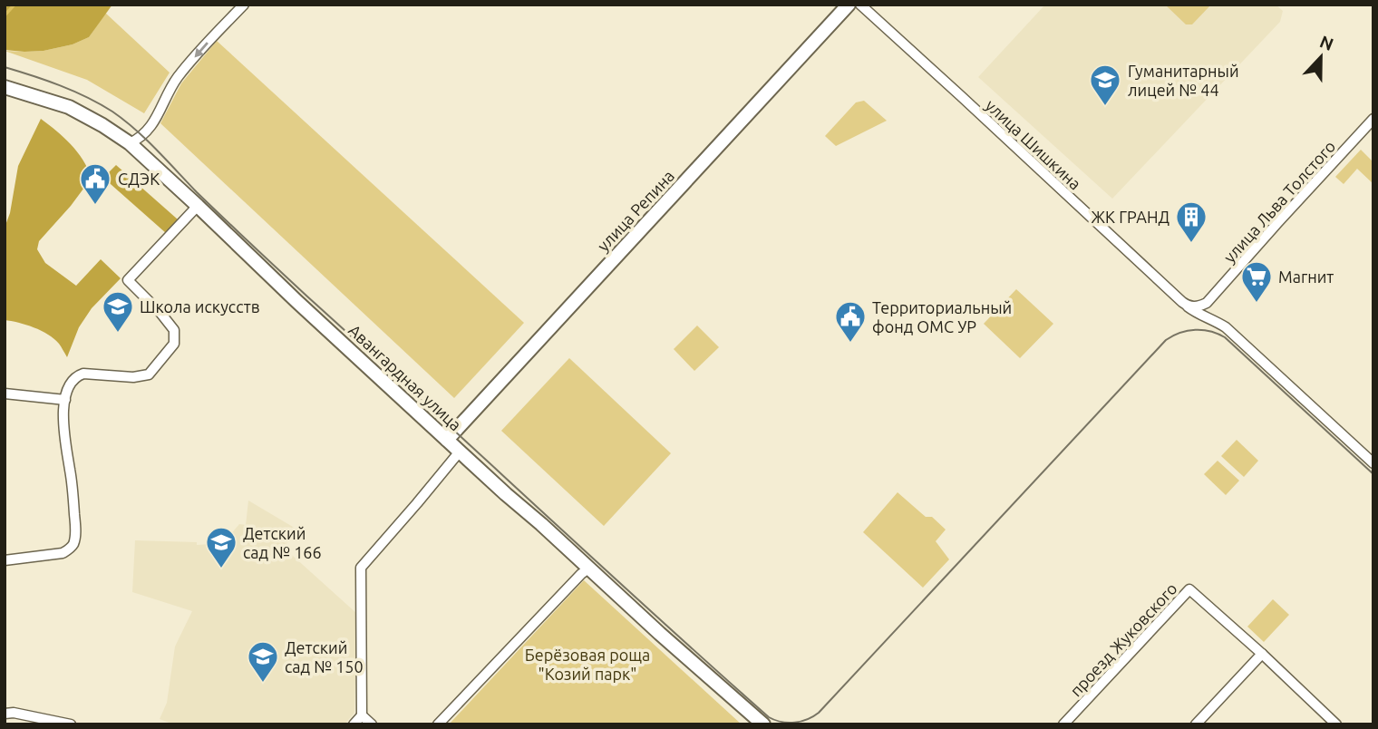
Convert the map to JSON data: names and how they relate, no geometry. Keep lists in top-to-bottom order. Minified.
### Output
{"streets":{"street":["улица Шишкина","улица Льва Толстого","улица Репина","Авангардная улица","проезд Жуковского"]},"crossings":[["улица Шишкина","улица Льва Толстого"],["улица Репина","Авангардная улица"]],"parks":["Берёзовая роща \"Козий парк\""],"places":{"school or university":["Гуманитарный лицей № 44","Школа искусств","Детский сад № 166","Детский сад № 150"],"public building":["СДЭК","Территориальный фонд ОМС УР"],"building":["ЖК ГРАНД"],"supermarket":["Магнит"]},"north":"top"}
